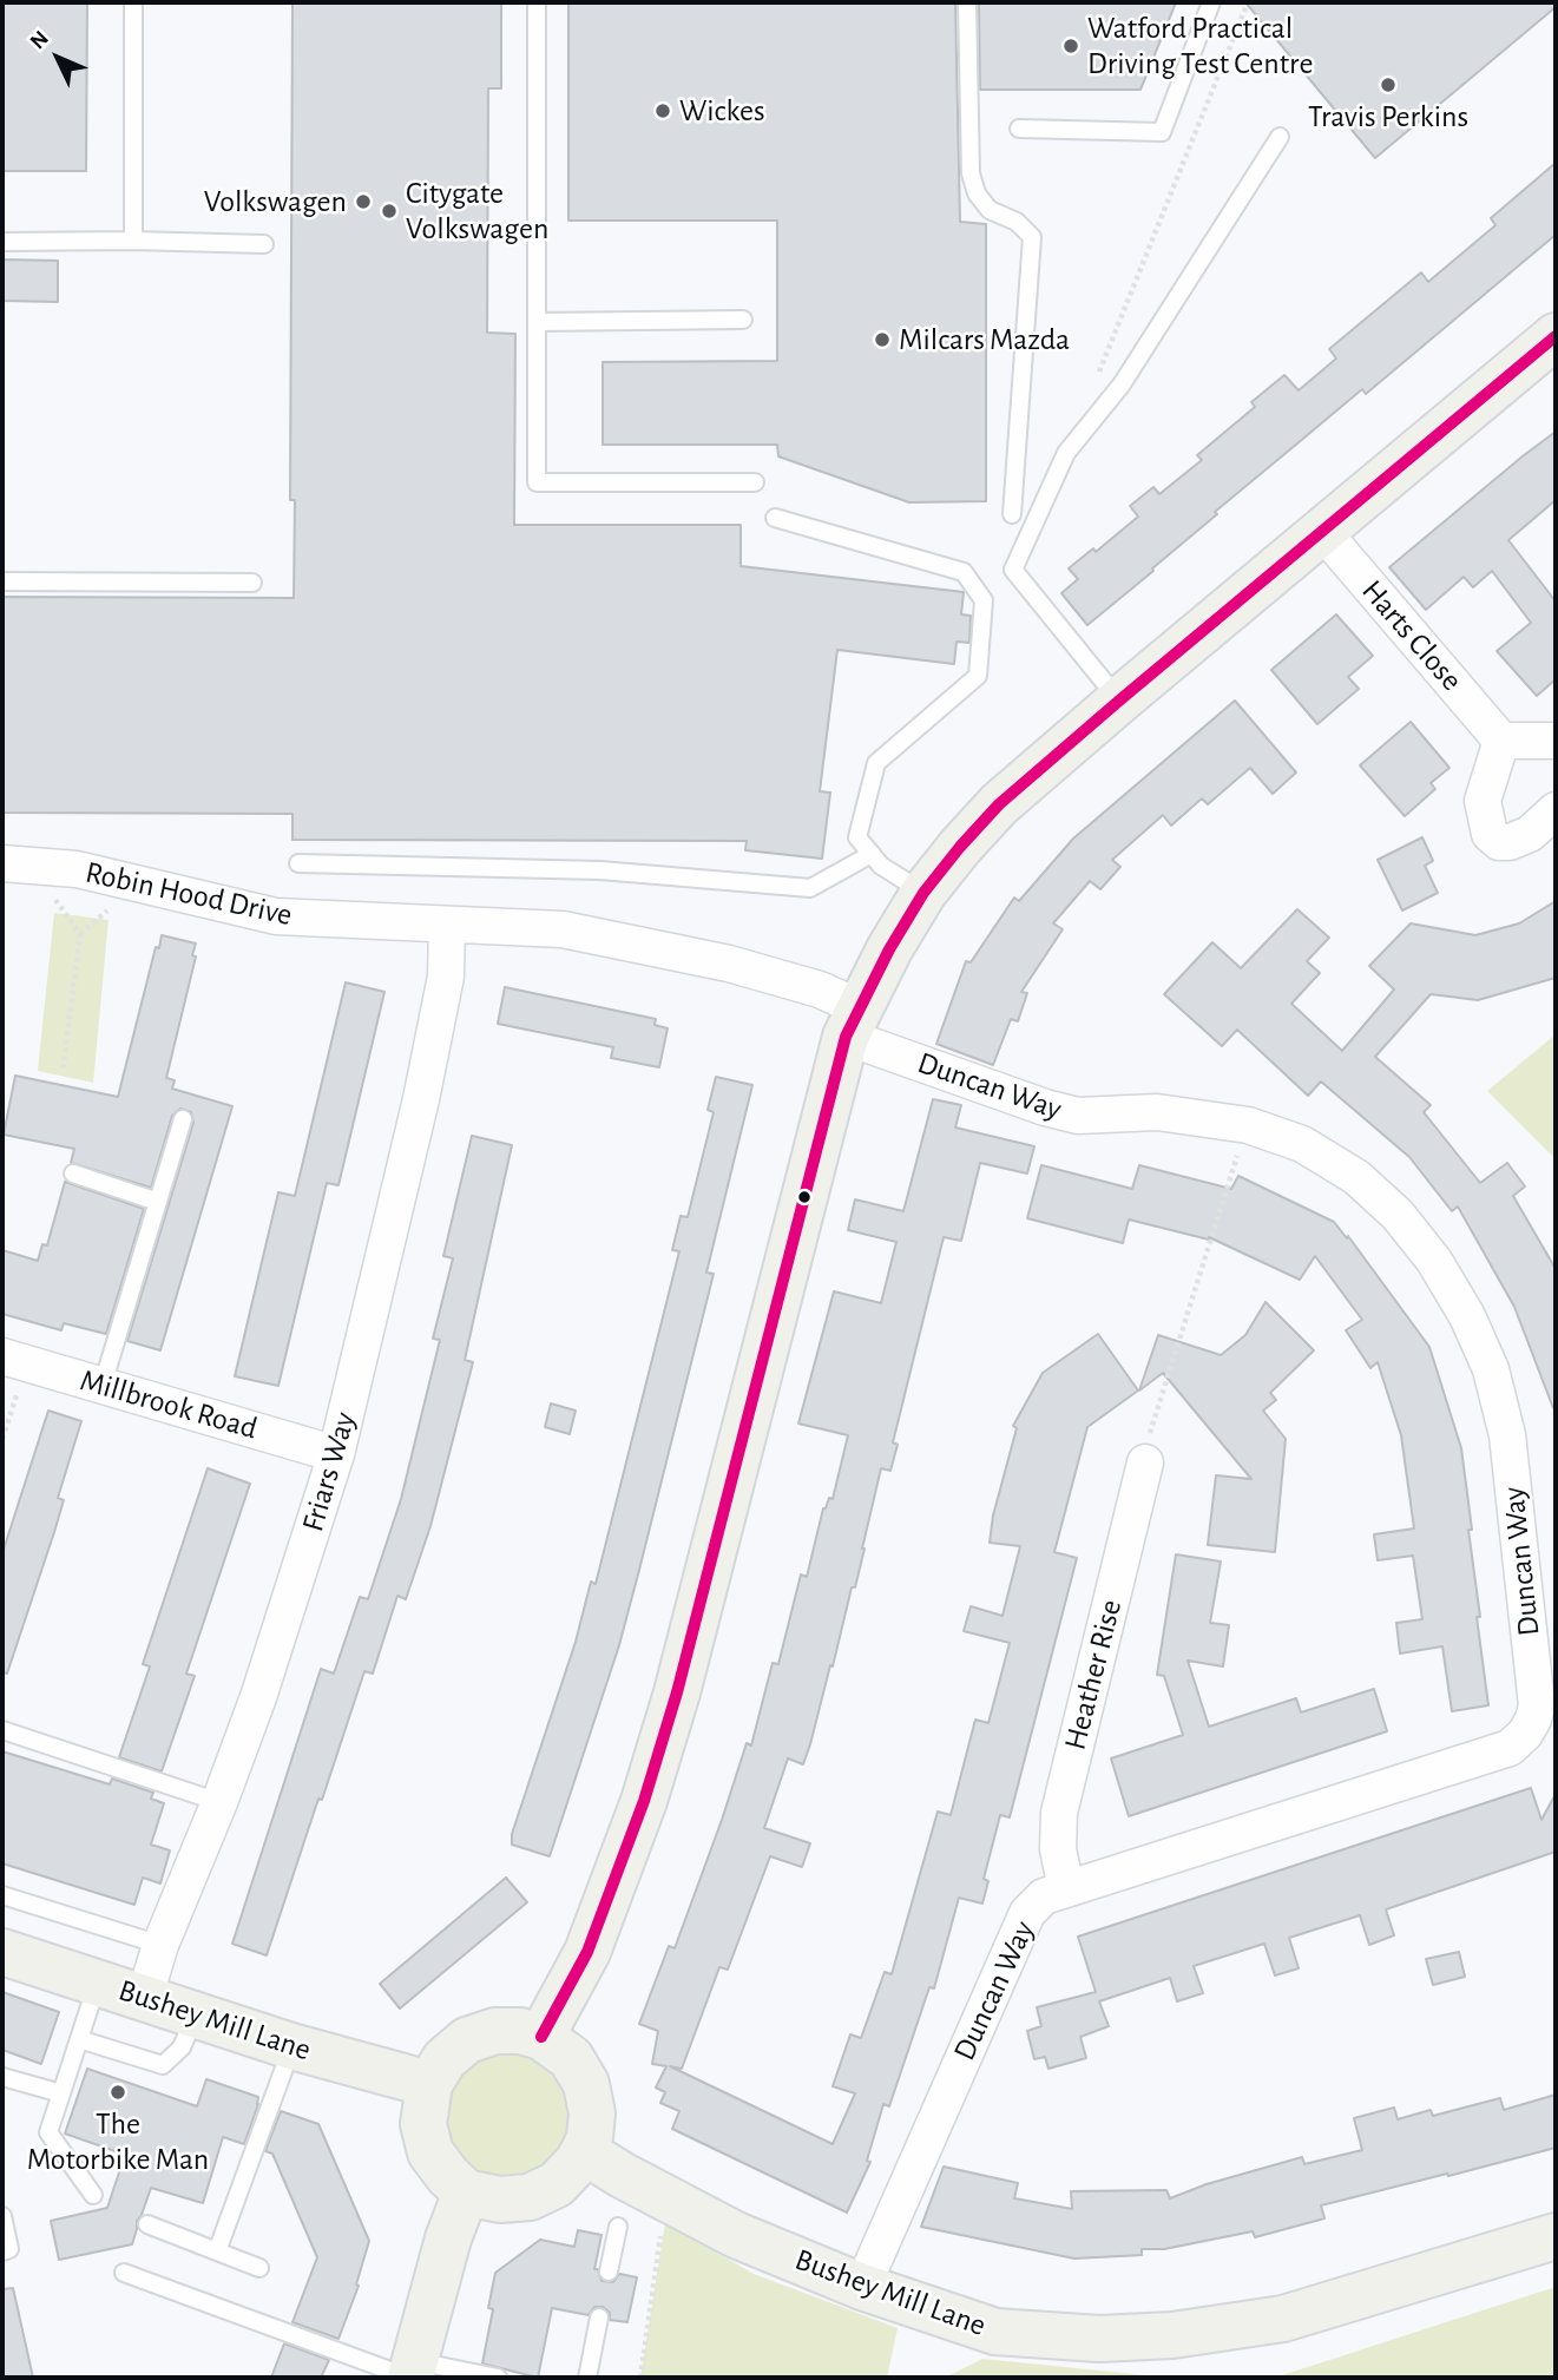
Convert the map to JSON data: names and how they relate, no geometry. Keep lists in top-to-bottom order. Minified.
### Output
{"streets":{"street":["Harts Close","Robin Hood Drive","Duncan Way","Millbrook Road","Friars Way","Heather Rise","Bushey Mill Lane"]},"crossings":[["Robin Hood Drive","Duncan Way"],["Robin Hood Drive","Friars Way"],["Duncan Way","Heather Rise"],["Duncan Way","Bushey Mill Lane"],["Millbrook Road","Friars Way"],["Friars Way","Bushey Mill Lane"]],"places":["Watford Practical Driving Test Centre","Travis Perkins","Wickes","Volkswagen","Citygate Volkswagen","Milcars Mazda","The Motorbike Man"],"north":"top left"}
